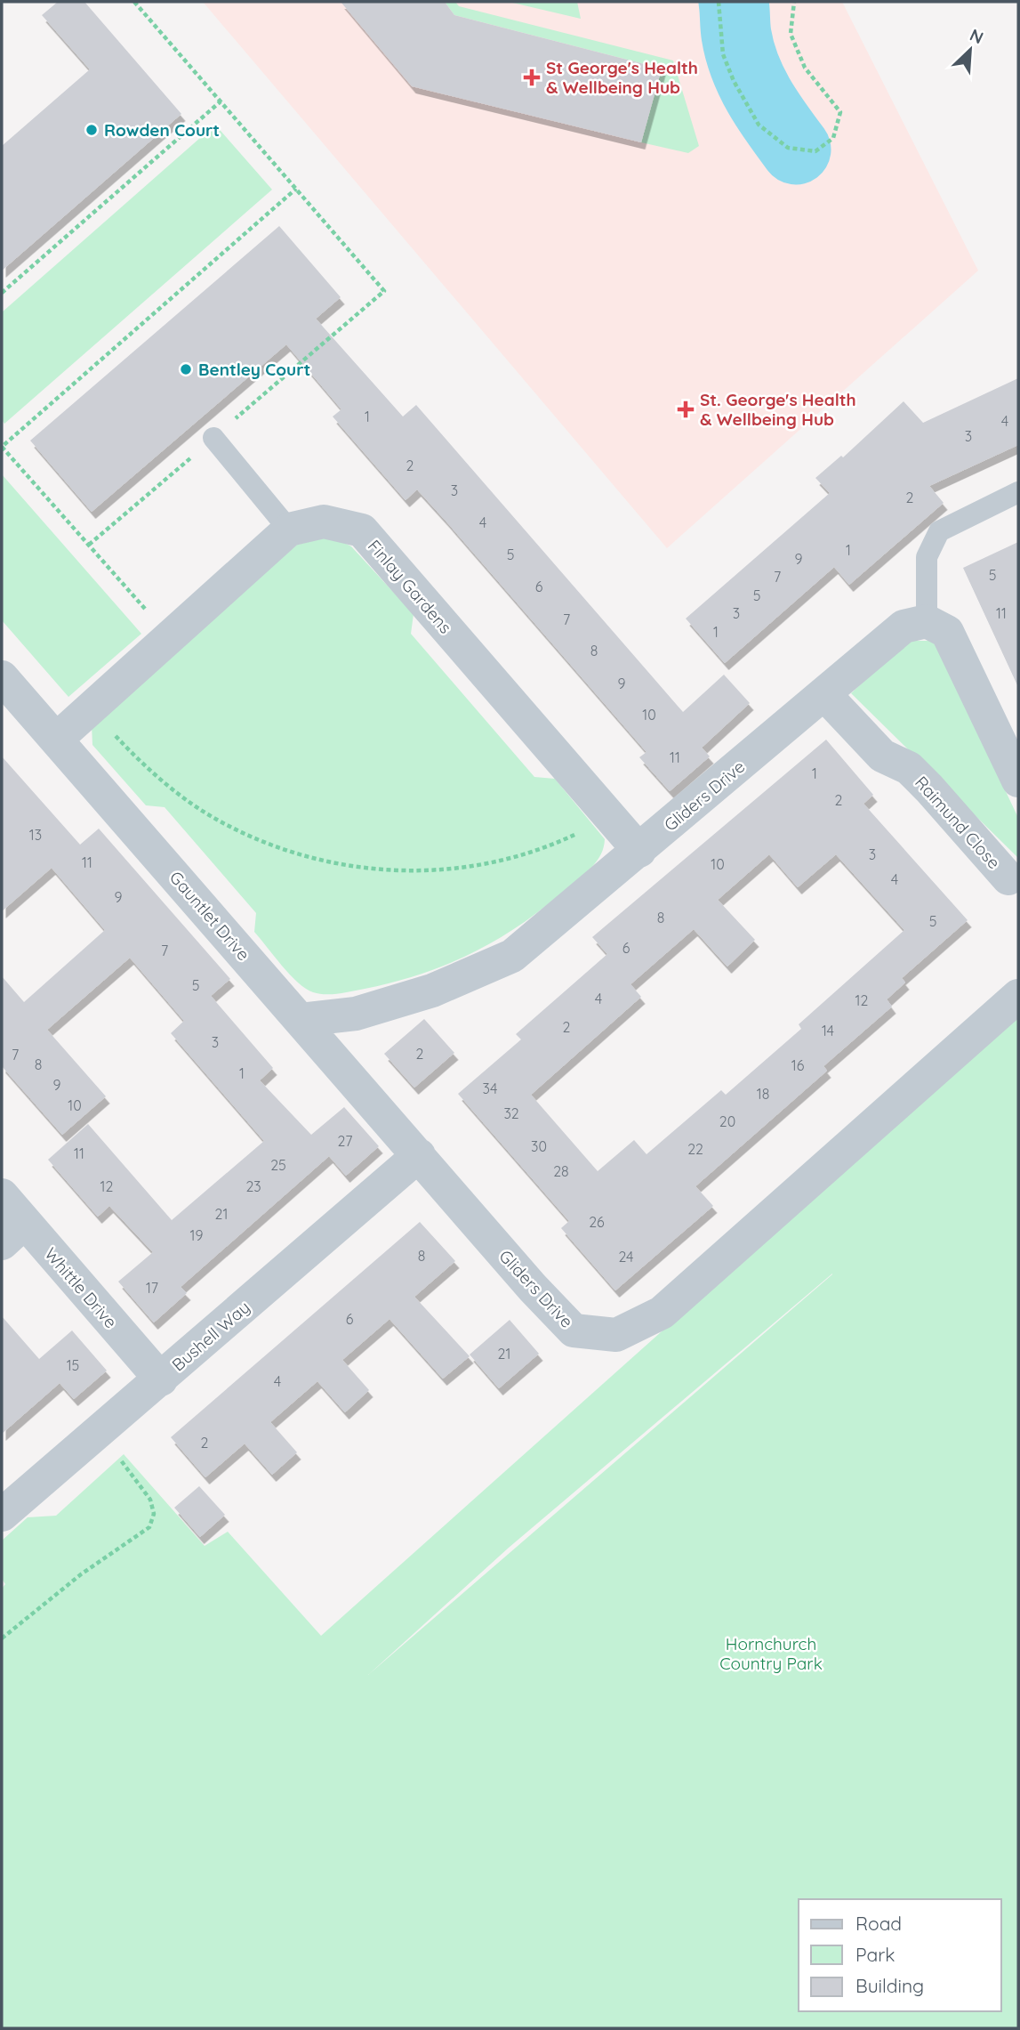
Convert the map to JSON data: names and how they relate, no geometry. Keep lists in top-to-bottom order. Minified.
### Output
{"streets":{"street":["Finlay Gardens","Gliders Drive","Raimund Close","Gauntlet Drive","Whittle Drive","Bushell Way"]},"crossings":[["Finlay Gardens","Gliders Drive"],["Finlay Gardens","Gauntlet Drive"],["Gliders Drive","Raimund Close"],["Gliders Drive","Gauntlet Drive"],["Gliders Drive","Bushell Way"],["Gauntlet Drive","Bushell Way"],["Whittle Drive","Bushell Way"]],"parks":["Hornchurch Country Park"],"places":{"health":["St George's Health & Wellbeing Hub","St. George's Health & Wellbeing Hub"],"other":["Rowden Court","Bentley Court"]},"house_numbers":["1","4","3","2","3","2","4","1","5","9","5","7","6","5","3","11","7","1","8","9","10","11","1","2","13","3","11","10","4","9","8","5","6","7","5","4","12","2","14","3","2","7","8","16","1","9","34","18","10","32","20","27","30","22","11","25","28","12","23","21","26","19","8","24","17","6","21","15","4","2"],"legend":["Road","Park","Building"],"north":"top right"}
